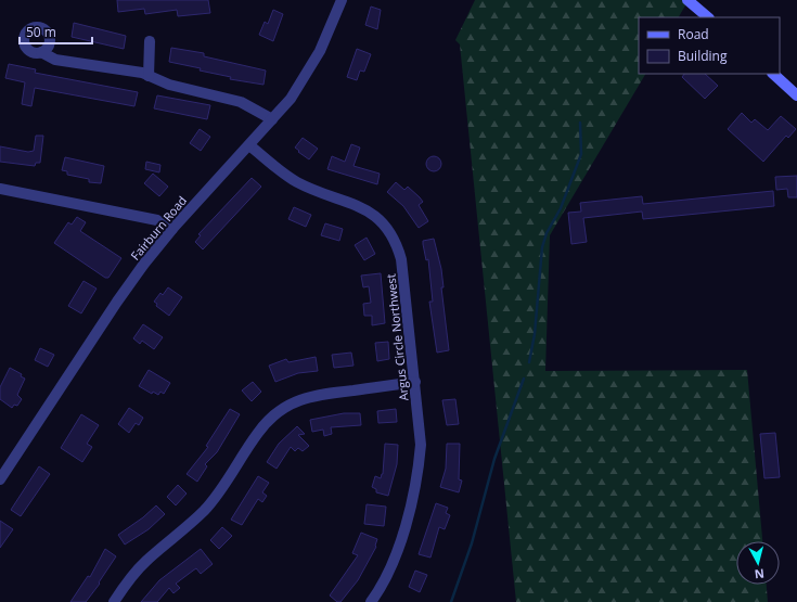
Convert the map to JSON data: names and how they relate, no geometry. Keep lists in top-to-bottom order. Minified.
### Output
{"streets":{"street":["Fairburn Road","Argus Circle Northwest"]},"crossings":[["Fairburn Road","Argus Circle Northwest"]],"legend":["Road","Building"],"scale_bar":"50 m","north":"bottom"}
